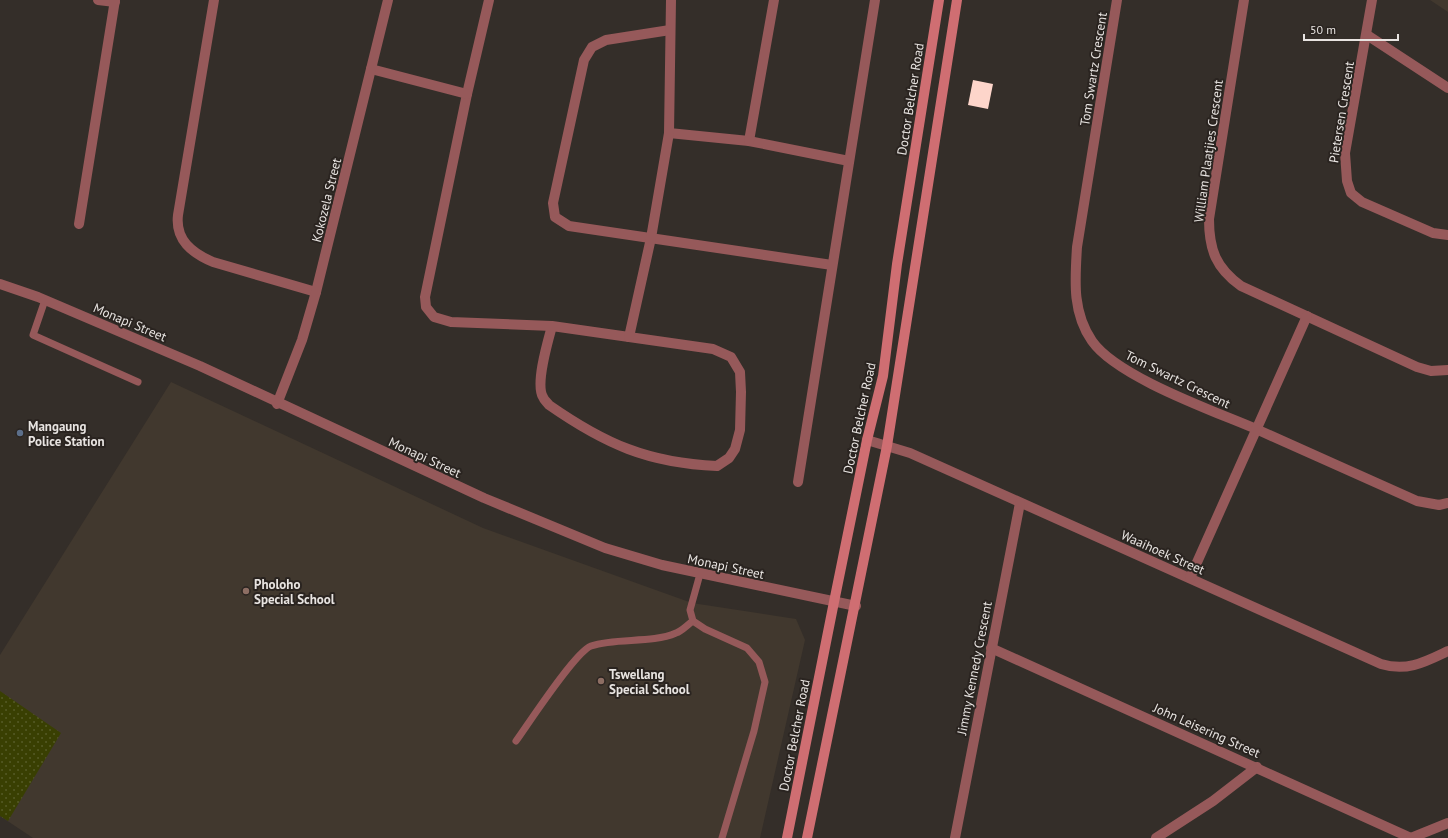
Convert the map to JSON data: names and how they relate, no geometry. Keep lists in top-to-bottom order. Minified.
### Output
{"streets":{"main road":["Doctor Belcher Road"],"street":["Tom Swartz Crescent","Pietersen Crescent","William Plaatjies Crescent","Kokozela Street","Monapi Street","Waaihoek Street","Jimmy Kennedy Crescent","John Leisering Street"]},"crossings":[["Doctor Belcher Road","Monapi Street"],["Doctor Belcher Road","Waaihoek Street"],["Kokozela Street","Monapi Street"],["Waaihoek Street","Jimmy Kennedy Crescent"],["Jimmy Kennedy Crescent","John Leisering Street"]],"places":["Mangaung Police Station","Pholoho Special School","Tswellang Special School"],"scale_bar":"50 m"}
